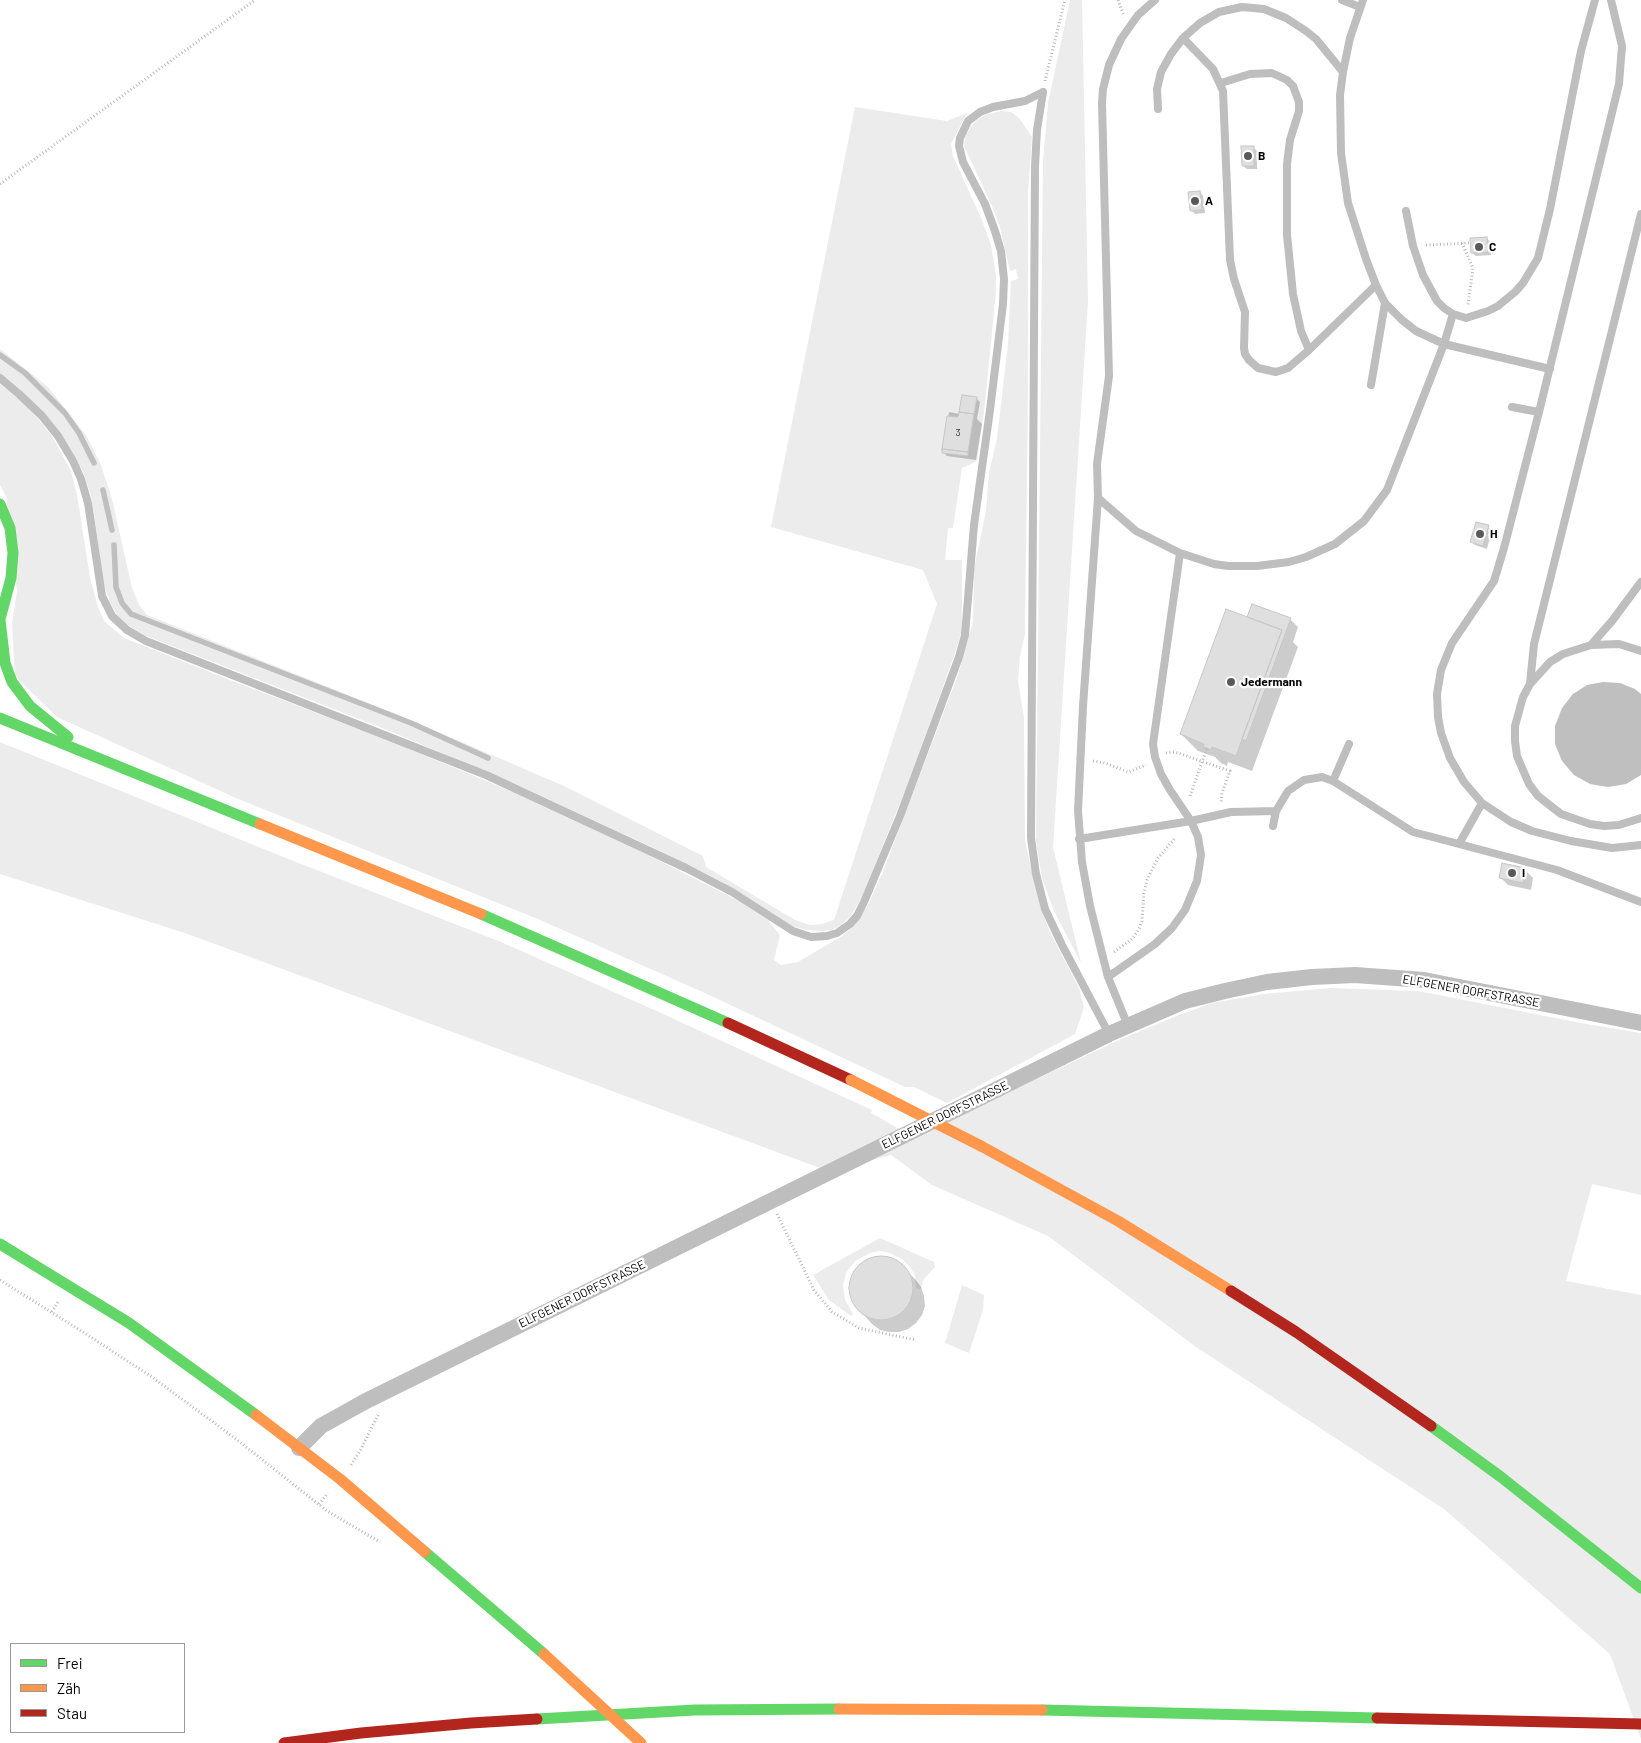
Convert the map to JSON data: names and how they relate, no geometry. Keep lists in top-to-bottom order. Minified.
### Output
{"streets":{"street":["ELFGENER DORFSTRASSE"]},"places":["B","A","C","H","Jedermann","I"],"house_numbers":["3"],"legend":["Frei","Zäh","Stau"]}
